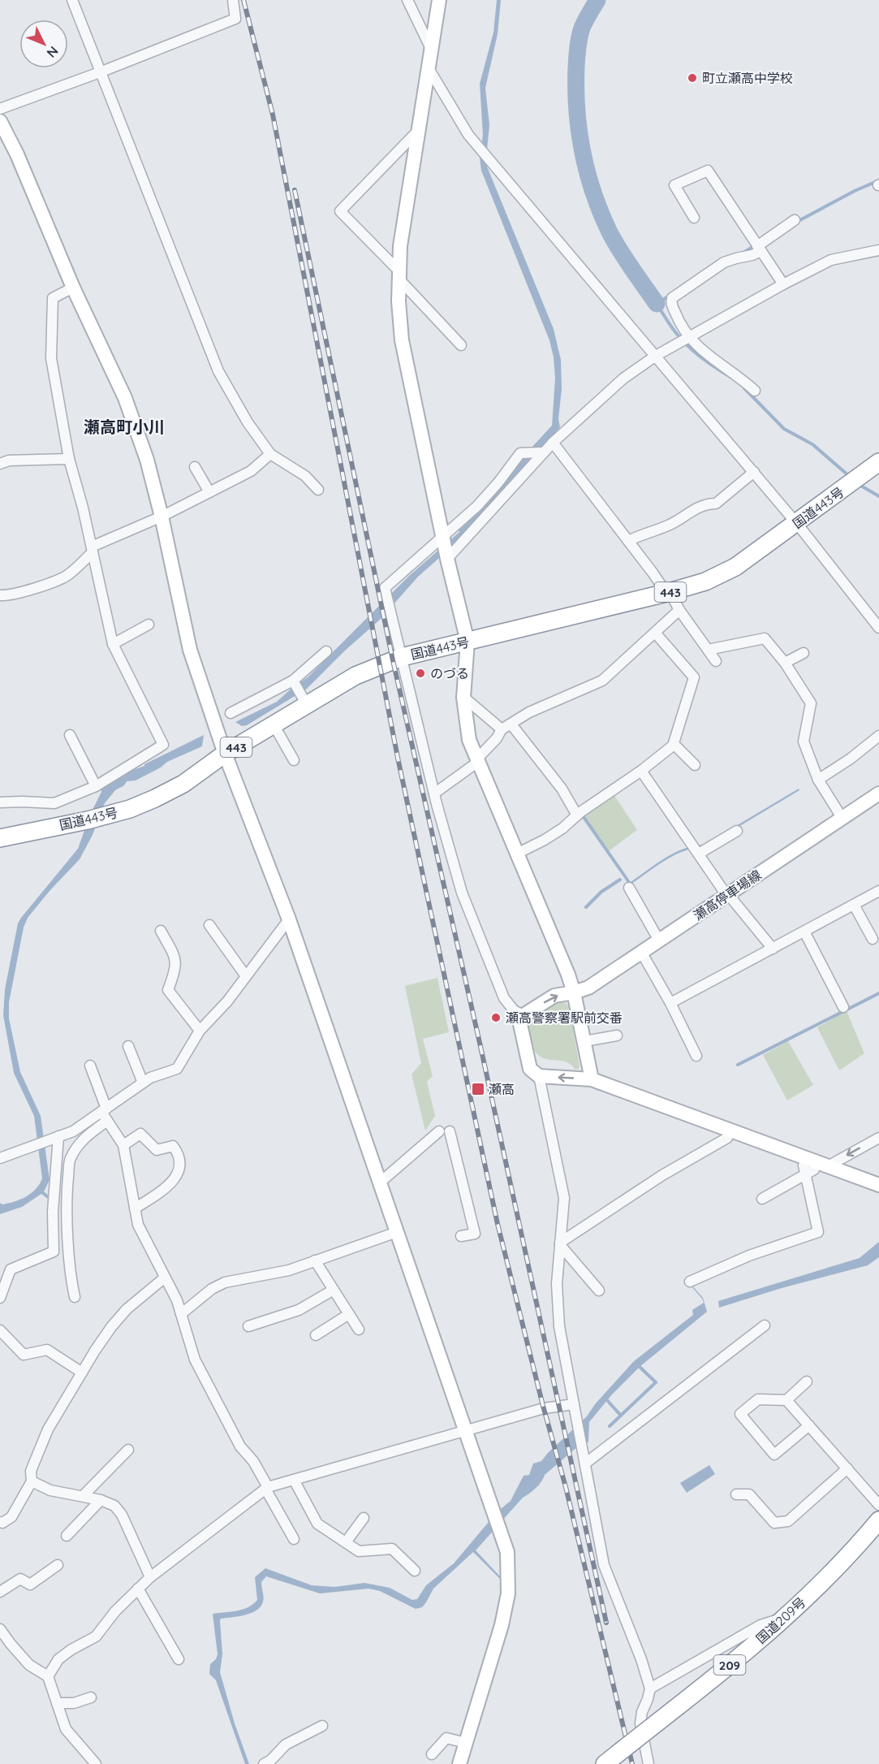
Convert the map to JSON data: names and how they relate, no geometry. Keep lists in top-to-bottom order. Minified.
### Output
{"streets":{"highway":["国道443号","443","国道209号","209"],"street":["瀬高停車場線"]},"districts":["瀬高町小川"],"places":{"other":["町立瀬高中学校","のづる","瀬高警察署駅前交番"],"transit":["瀬高"]},"north":"bottom right"}
